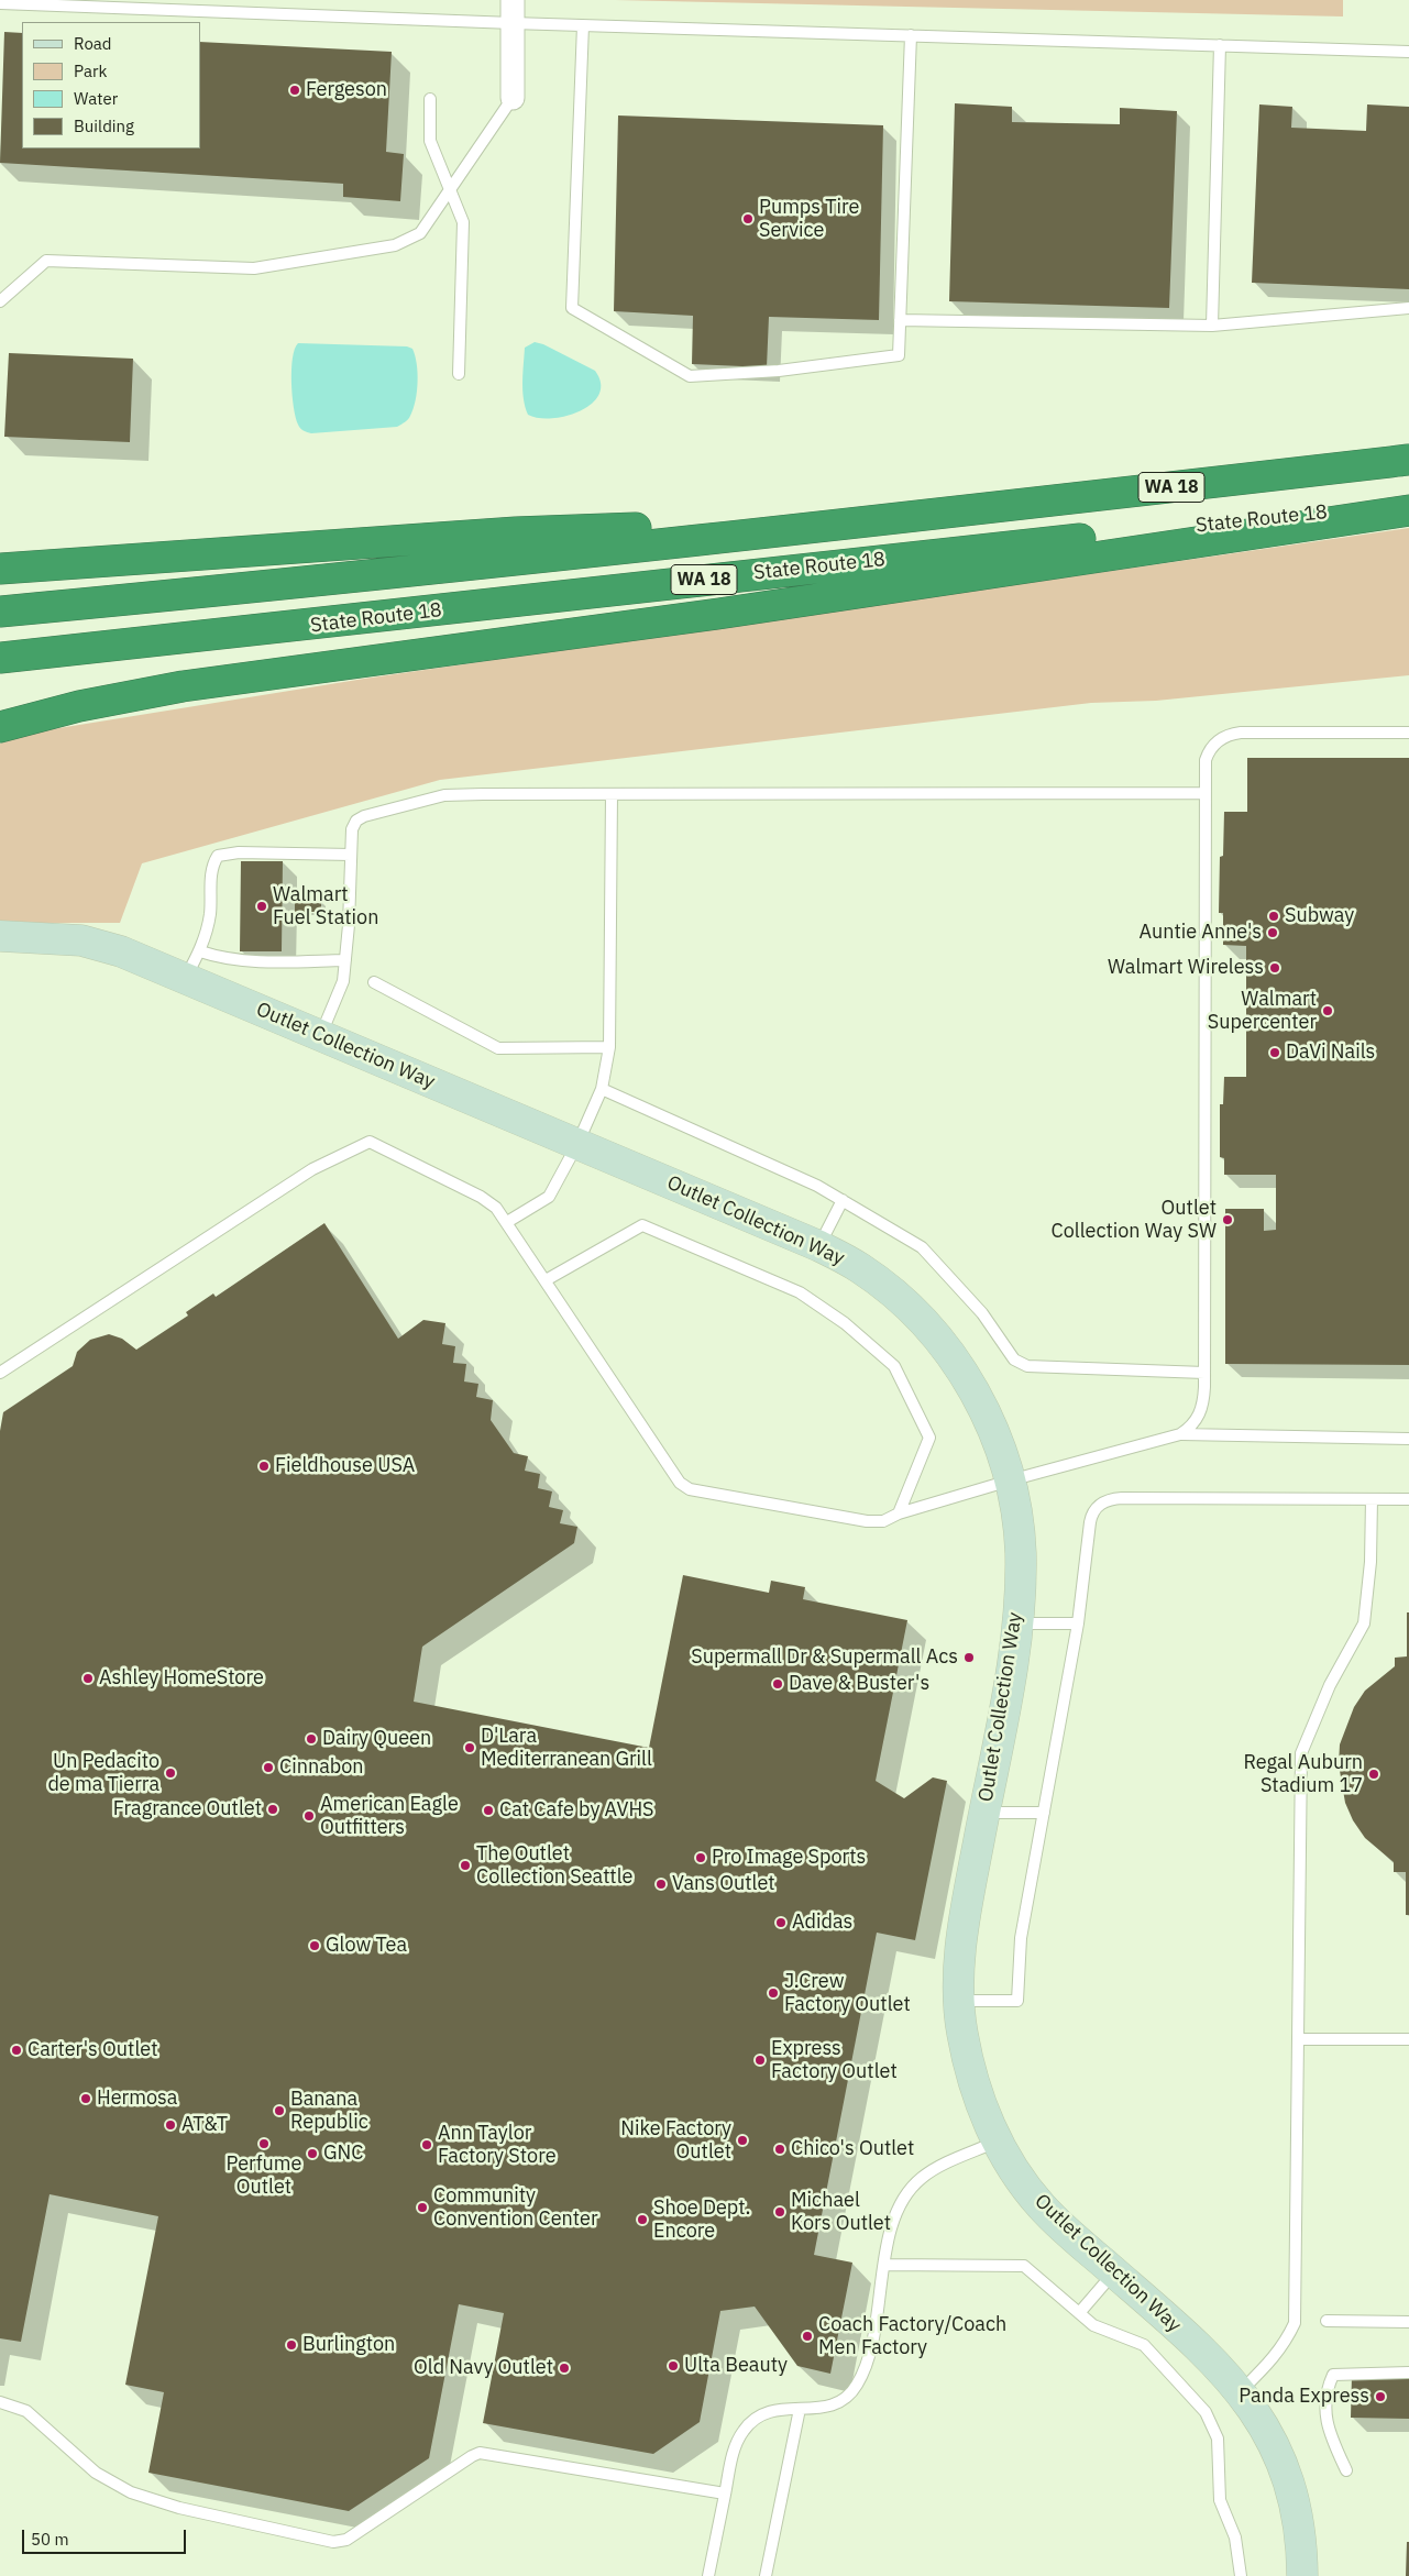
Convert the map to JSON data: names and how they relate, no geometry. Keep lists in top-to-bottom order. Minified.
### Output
{"streets":{"highway":["WA 18","State Route 18"],"street":["Outlet Collection Way"]},"places":["Fergeson","Pumps Tire Service","Walmart Fuel Station","Subway","Auntie Anne's","Walmart Wireless","Walmart Supercenter","DaVi Nails","Outlet Collection Way SW","Fieldhouse USA","Supermall Dr & Supermall Acs","Ashley HomeStore","Dave & Buster's","Dairy Queen","D'Lara Mediterranean Grill","Cinnabon","Un Pedacito de ma Tierra","Regal Auburn Stadium 17","Fragrance Outlet","Cat Cafe by AVHS","American Eagle Outfitters","Pro Image Sports","The Outlet Collection Seattle","Vans Outlet","Adidas","Glow Tea","J.Crew Factory Outlet","Carter's Outlet","Express Factory Outlet","Hermosa","Banana Republic","AT&T","Nike Factory Outlet","Perfume Outlet","Ann Taylor Factory Store","Chico's Outlet","GNC","Community Convention Center","Michael Kors Outlet","Shoe Dept. Encore","Coach Factory/Coach Men Factory","Burlington","Ulta Beauty","Old Navy Outlet","Panda Express"],"legend":["Road","Park","Water","Building"],"scale_bar":"50 m"}
